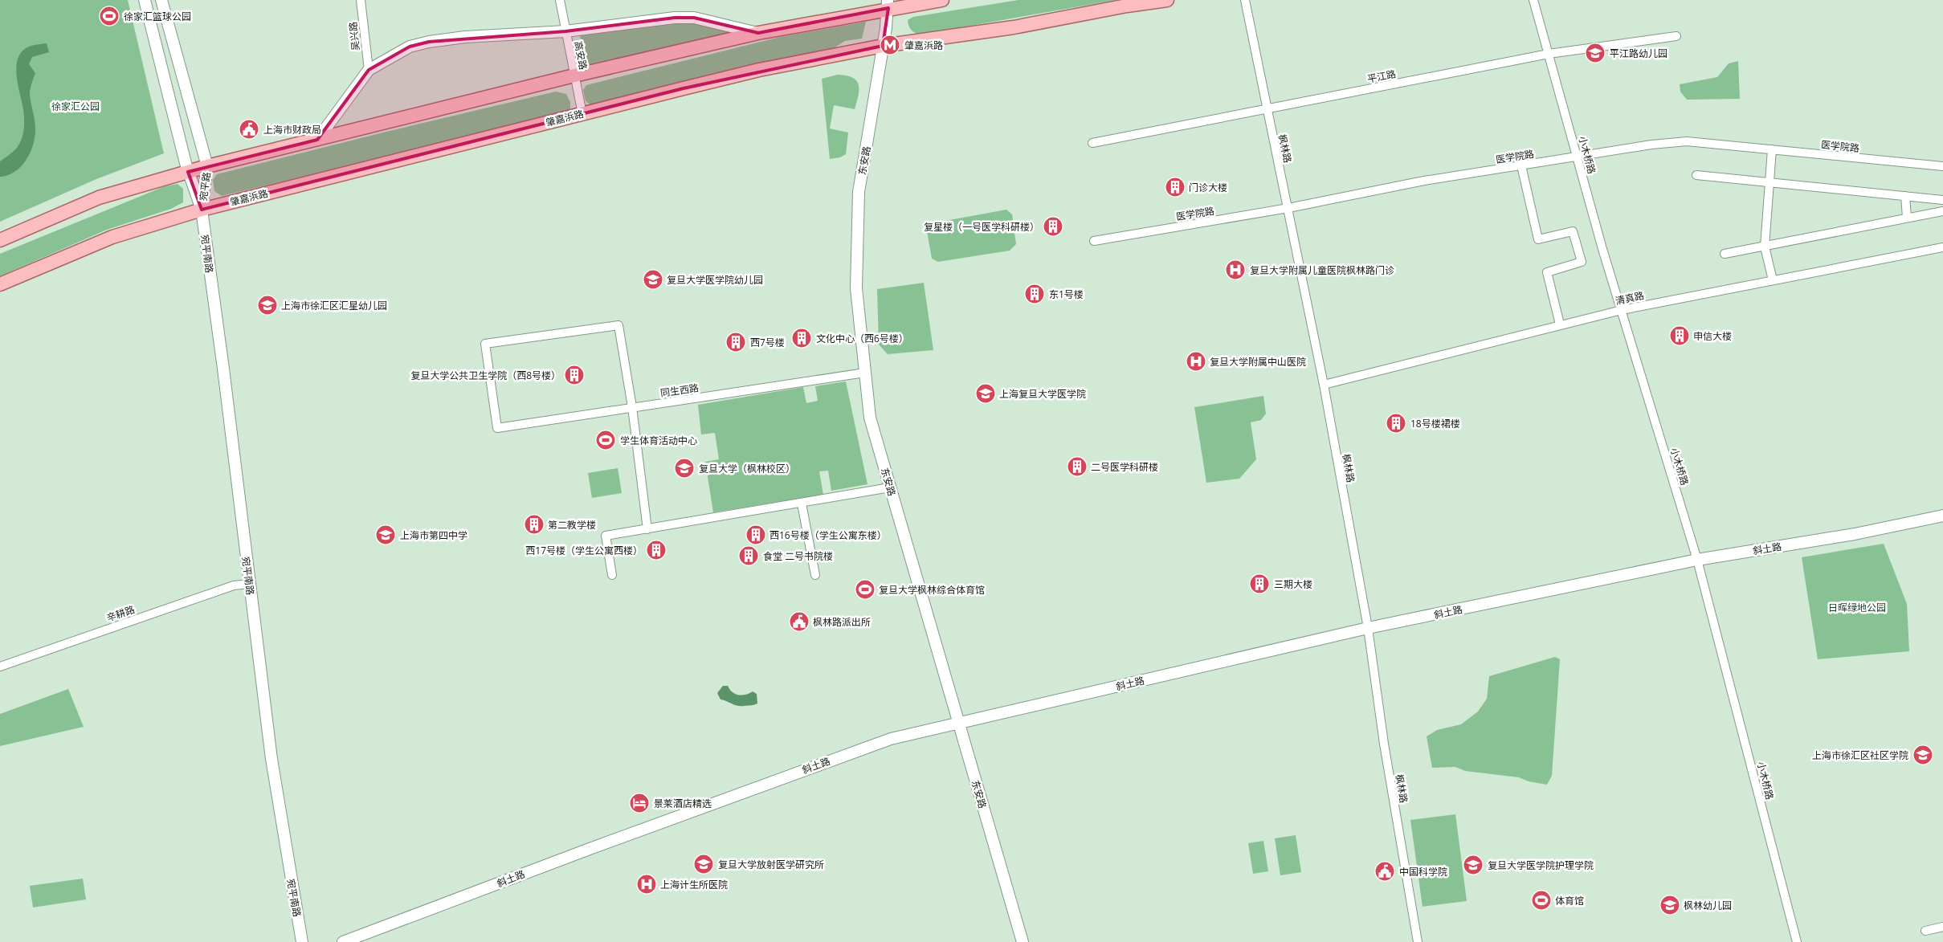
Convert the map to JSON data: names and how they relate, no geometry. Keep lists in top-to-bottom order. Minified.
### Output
{"streets":{"main road":["肇嘉浜路","东安路","宛平路","宛平南路","斜土路"],"street":["吴兴路","高安路","平江路","医学院路","枫林路","小木桥路","清真路","同生西路","辛耕路"]},"crossings":[["高安路","肇嘉浜路"],["平江路","枫林路"],["平江路","小木桥路"],["肇嘉浜路","东安路"],["肇嘉浜路","宛平路"],["肇嘉浜路","宛平南路"],["医学院路","枫林路"],["医学院路","小木桥路"],["枫林路","清真路"],["枫林路","斜土路"],["小木桥路","清真路"],["小木桥路","斜土路"],["东安路","同生西路"],["东安路","斜土路"],["宛平路","宛平南路"],["宛平南路","辛耕路"]],"parks":["徐家汇公园","日晖绿地公园"],"places":{"sports":["徐家汇篮球公园","学生体育活动中心","复旦大学枫林综合体育馆","体育馆"],"metro station":["肇嘉浜路"],"school or university":["平江路幼儿园","复旦大学医学院幼儿园","上海市徐汇区汇星幼儿园","上海复旦大学医学院","复旦大学（枫林校区）","上海市第四中学","上海市徐汇区社区学院","复旦大学放射医学研究所","复旦大学医学院护理学院","枫林幼儿园"],"public building":["上海市财政局","枫林路派出所","中国科学院"],"building":["门诊大楼","复星楼（一号医学科研楼）","东1号楼","申信大楼","文化中心（西6号楼）","西7号楼","复旦大学公共卫生学院（西8号楼）","18号楼裙楼","二号医学科研楼","第二教学楼","西16号楼（学生公寓东楼）","西17号楼（学生公寓西楼）","食堂 二号书院楼","三期大楼"],"hospital":["复旦大学附属儿童医院枫林路门诊","复旦大学附属中山医院","上海计生所医院"],"hotel":["景莱酒店精选"]}}
